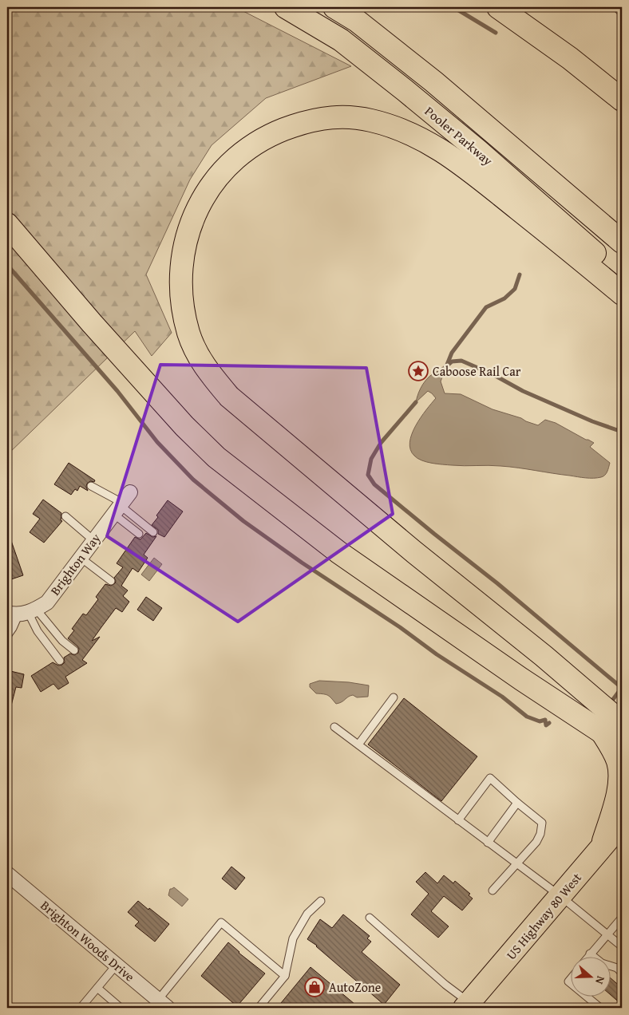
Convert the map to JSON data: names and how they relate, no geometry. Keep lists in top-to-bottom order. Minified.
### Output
{"streets":{"main road":["Pooler Parkway","US Highway 80 West"],"street":["Brighton Way","Brighton Woods Drive"]},"places":{"place":["Caboose Rail Car"],"shop":["AutoZone"]},"north":"right"}
